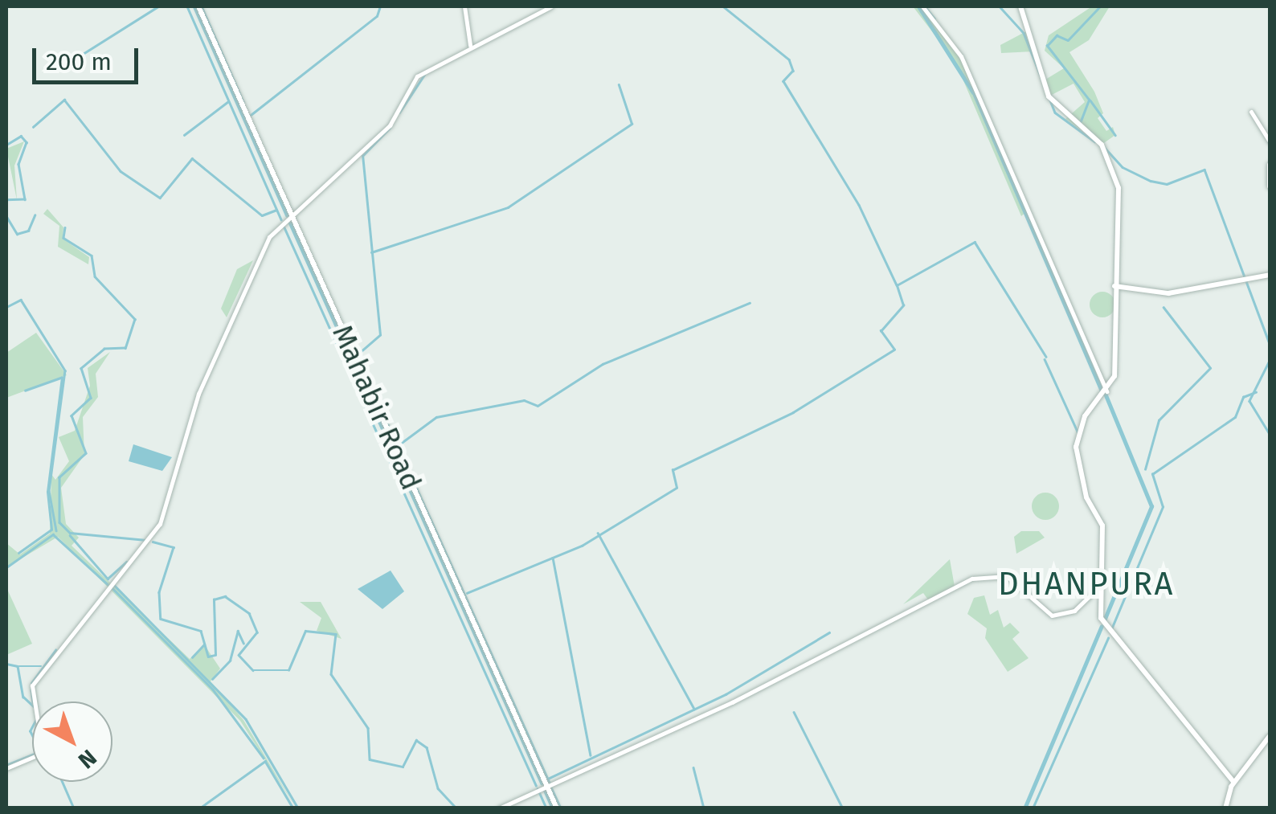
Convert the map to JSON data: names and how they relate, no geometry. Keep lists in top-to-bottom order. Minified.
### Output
{"streets":{"street":["Mahabir Road"]},"districts":["DHANPURA"],"scale_bar":"200 m","north":"bottom right"}
